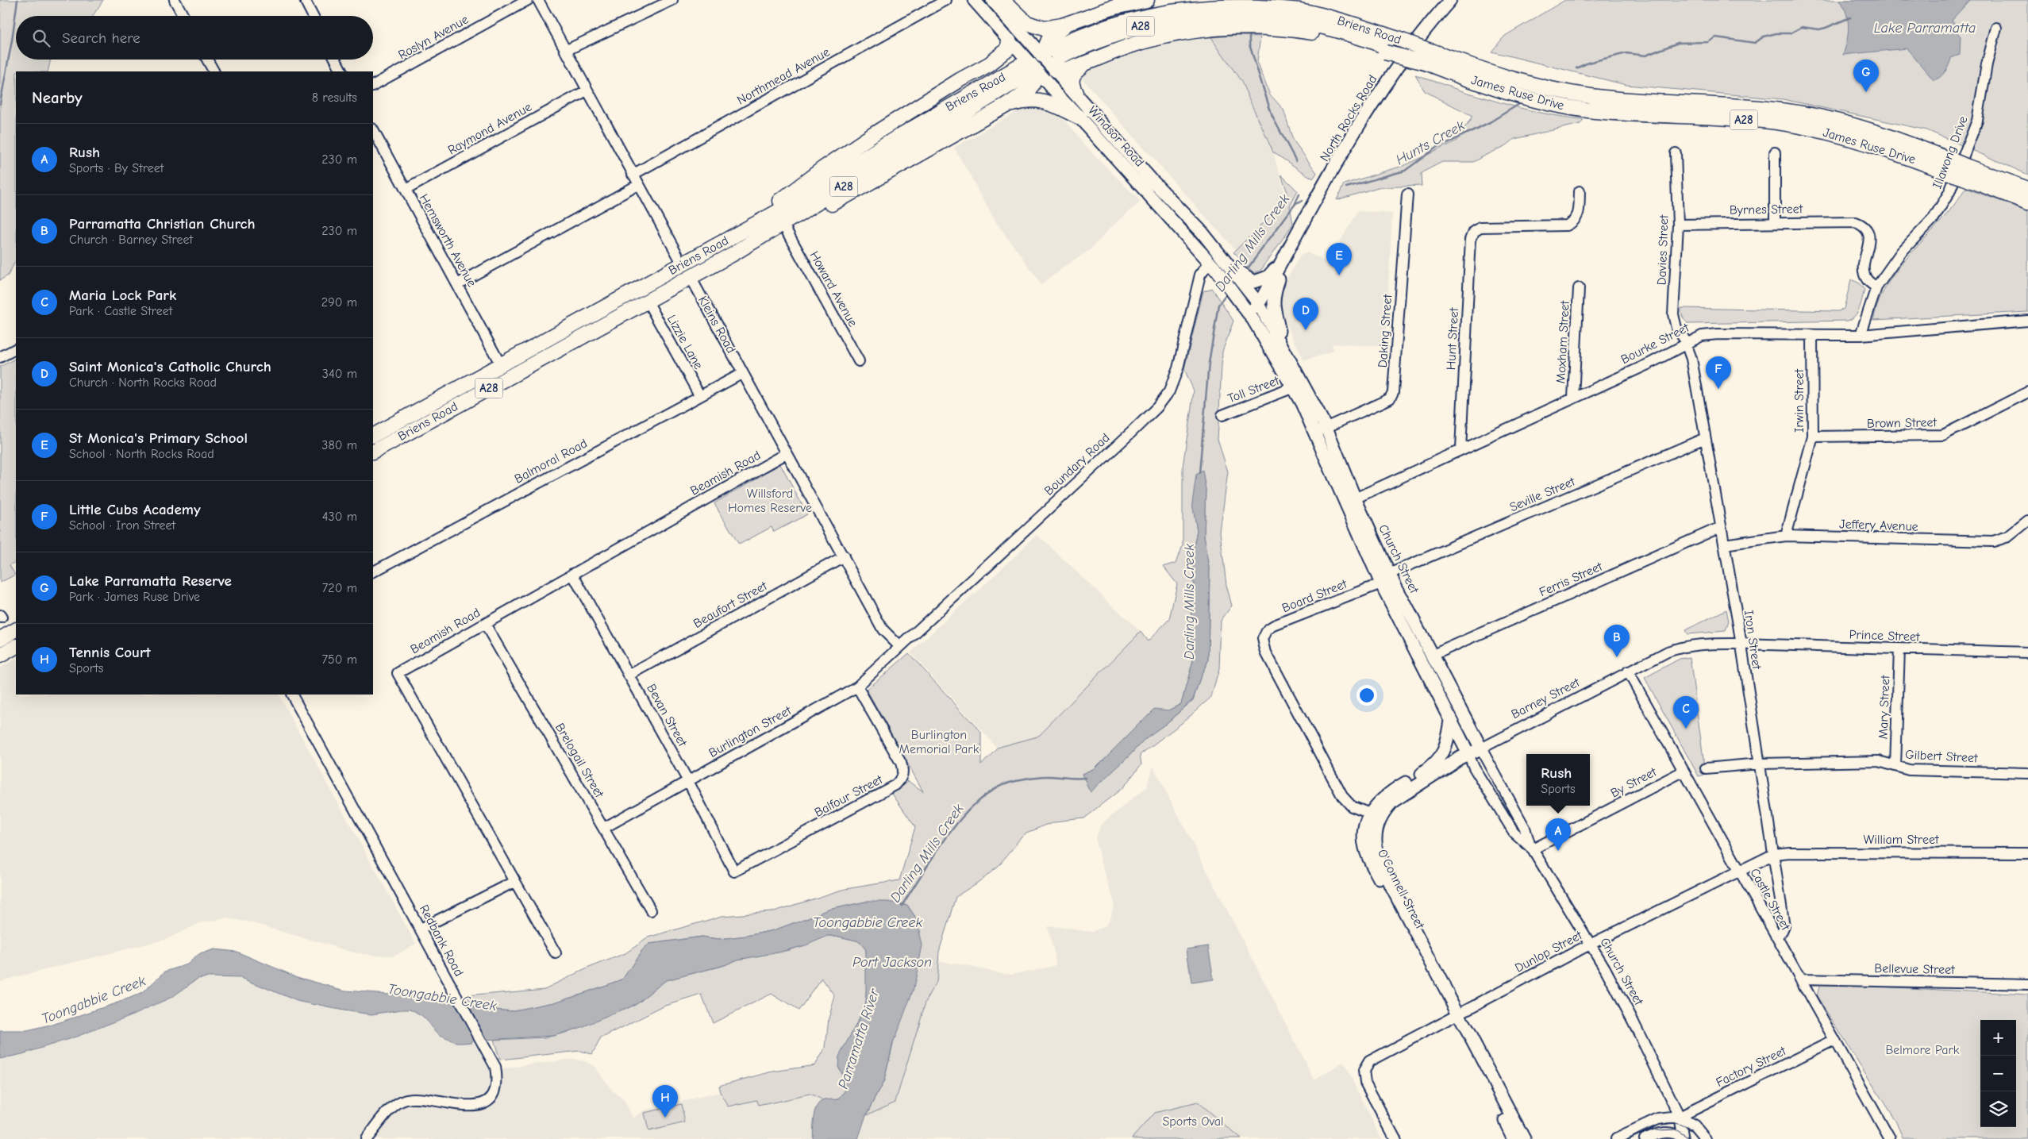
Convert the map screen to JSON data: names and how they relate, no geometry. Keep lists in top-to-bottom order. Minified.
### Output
{"streets":{"highway":["A28","Briens Road","James Ruse Drive","Kleins Road"],"main road":["North Rocks Road","Windsor Road","Church Street","Barney Street","O'Connell Street"],"street":["Roslyn Avenue","Northmead Avenue","Raymond Avenue","Illawong Drive","Byrnes Street","Hemsworth Avenue","Davies Street","Howard Avenue","Daking Street","Hunt Street","Lizzie Lane","Moxham Street","Bourke Street","Toll Street","Irwin Street","Brown Street","Balmoral Road","Boundary Road","Beamish Road","Seville Street","Jeffery Avenue","Ferris Street","Board Street","Beaufort Street","Prince Street","Iron Street","Mary Street","Bevan Street","Burlington Street","Gilbert Street","Brelogail Street","By Street","Balfour Street","William Street","Castle Street","Redbank Road","Dunlop Street","Bellevue Street","Factory Street"]},"crossings":[["A28","Briens Road"],["A28","Windsor Road"],["Briens Road","James Ruse Drive"],["Briens Road","Windsor Road"],["Briens Road","Hemsworth Avenue"],["Briens Road","Kleins Road"],["Briens Road","Lizzie Lane"],["Northmead Avenue","Kleins Road"],["North Rocks Road","Church Street"],["Raymond Avenue","Hemsworth Avenue"],["Raymond Avenue","Kleins Road"],["Windsor Road","Boundary Road"],["Windsor Road","Church Street"],["Illawong Drive","Byrnes Street"],["Illawong Drive","Bourke Street"],["Byrnes Street","Davies Street"],["Davies Street","Bourke Street"],["Davies Street","Iron Street"],["Kleins Road","Balmoral Road"],["Kleins Road","Boundary Road"],["Kleins Road","Beamish Road"],["Kleins Road","Beaufort Street"],["Kleins Road","Burlington Street"],["Daking Street","Church Street"],["Hunt Street","Bourke Street"],["Lizzie Lane","Balmoral Road"],["Moxham Street","Bourke Street"],["Bourke Street","Irwin Street"],["Bourke Street","Church Street"],["Bourke Street","Iron Street"],["Toll Street","Church Street"],["Irwin Street","Brown Street"],["Irwin Street","Jeffery Avenue"],["Boundary Road","Burlington Street"],["Beamish Road","Bevan Street"],["Beamish Road","Brelogail Street"],["Seville Street","Church Street"],["Seville Street","Iron Street"],["Jeffery Avenue","Iron Street"],["Church Street","Ferris Street"],["Church Street","Board Street"],["Church Street","Barney Street"],["Church Street","By Street"],["Church Street","Dunlop Street"],["Church Street","Factory Street"],["Ferris Street","Iron Street"],["Board Street","Barney Street"],["Board Street","O'Connell Street"],["Beaufort Street","Bevan Street"],["Prince Street","Iron Street"],["Prince Street","Barney Street"],["Prince Street","Mary Street"],["Iron Street","Barney Street"],["Iron Street","Gilbert Street"],["Iron Street","William Street"],["Iron Street","Castle Street"],["Iron Street","Dunlop Street"],["Barney Street","O'Connell Street"],["Barney Street","Castle Street"],["Mary Street","Gilbert Street"],["Bevan Street","Burlington Street"],["Bevan Street","Balfour Street"],["Burlington Street","Brelogail Street"],["Burlington Street","Balfour Street"],["By Street","Castle Street"],["William Street","Dunlop Street"],["O'Connell Street","Dunlop Street"],["Castle Street","Dunlop Street"],["Castle Street","Bellevue Street"],["Castle Street","Factory Street"]],"water":["Lake Parramatta","Hunts Creek","Darling Mills Creek","Toongabbie Creek","Port Jackson","Parramatta River"],"parks":["Willsford Homes Reserve","Burlington Memorial Park","Belmore Park","Sports Oval"],"page":{"search":"Search here","pins":["G","E","D","F","B","C","A","H"],"heading":["Nearby","8 results"],"list":[{"mark":"A","name":"Rush","note":"Sports · By Street","value":"230 m"},{"mark":"B","name":"Parramatta Christian Church","note":"Church · Barney Street","value":"230 m"},{"mark":"C","name":"Maria Lock Park","note":"Park · Castle Street","value":"290 m"},{"mark":"D","name":"Saint Monica's Catholic Church","note":"Church · North Rocks Road","value":"340 m"},{"mark":"E","name":"St Monica's Primary School","note":"School · North Rocks Road","value":"380 m"},{"mark":"F","name":"Little Cubs Academy","note":"School · Iron Street","value":"430 m"},{"mark":"G","name":"Lake Parramatta Reserve","note":"Park · James Ruse Drive","value":"720 m"},{"mark":"H","name":"Tennis Court","note":"Sports","value":"750 m"}],"popup":["Rush","Sports"],"map_buttons":["+","−"]}}
